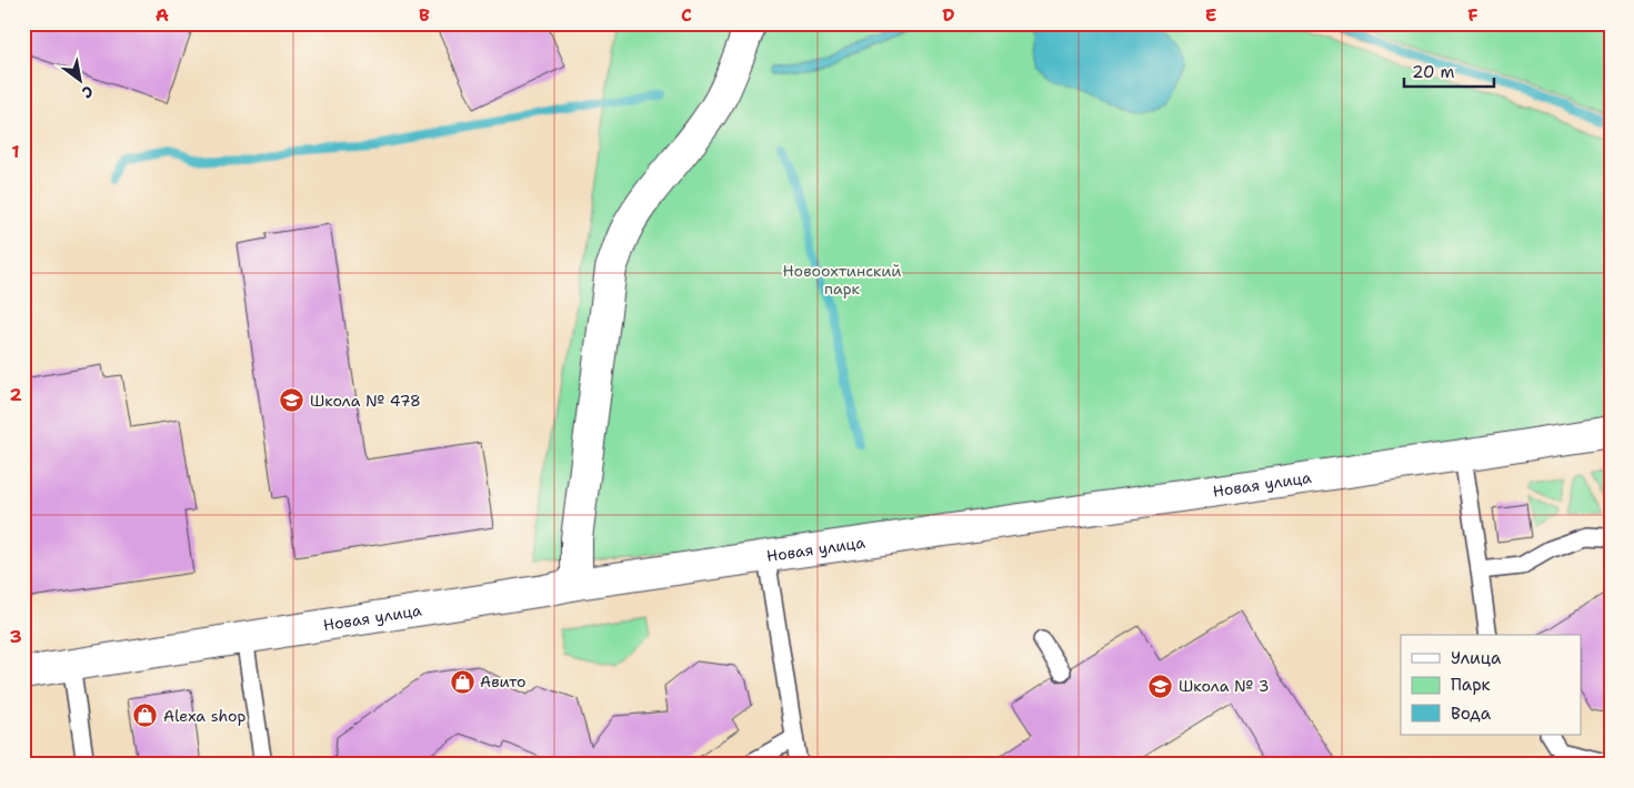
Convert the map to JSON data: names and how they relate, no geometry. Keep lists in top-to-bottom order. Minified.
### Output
{"streets":{"street":["Новая улица"]},"parks":["Новоохтинский парк"],"places":{"school or university":["Школа № 478","Школа № 3"],"shop":["Авито","Alexa shop"]},"legend":["Улица","Парк","Вода"],"scale_bar":"20 m","north":"bottom right","grid":{"columns":["A","B","C","D","E","F"],"rows":["1","2","3"]}}
